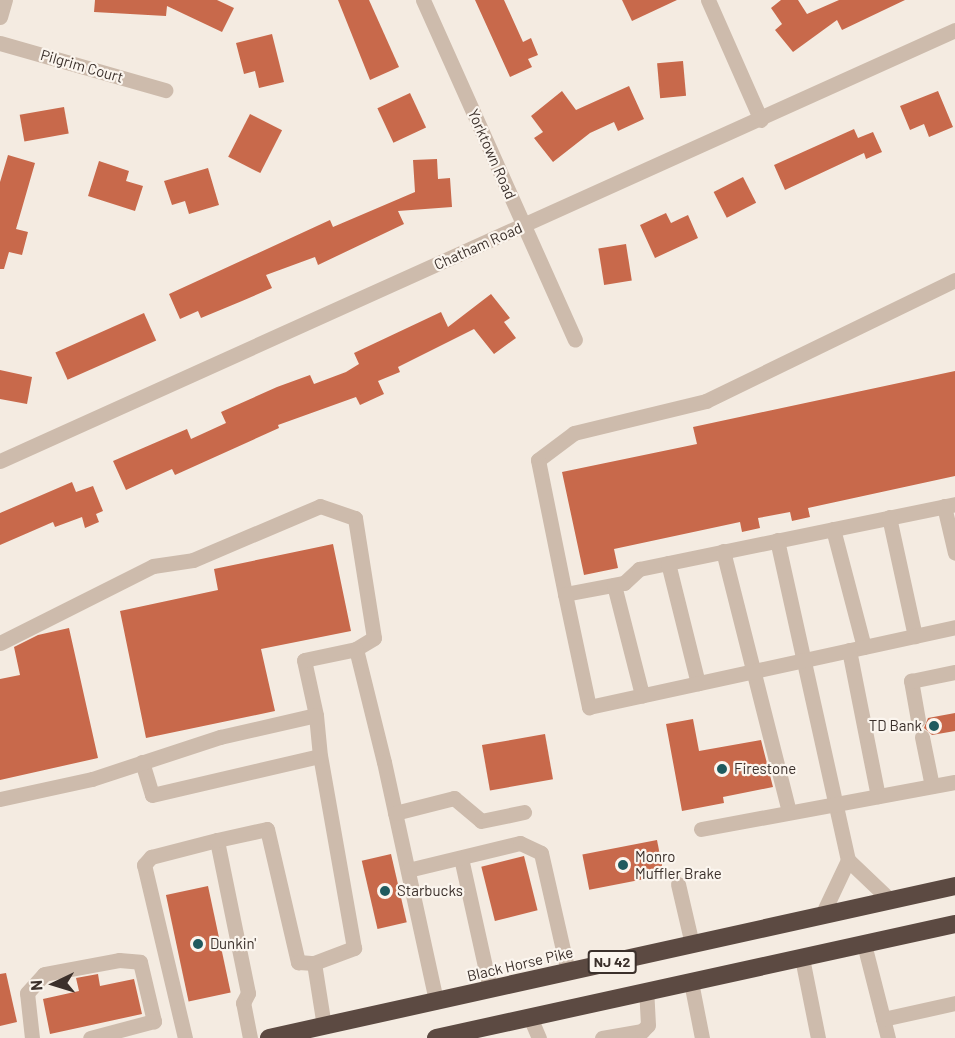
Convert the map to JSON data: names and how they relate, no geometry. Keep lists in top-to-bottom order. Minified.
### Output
{"streets":{"highway":["NJ 42","Black Horse Pike"],"street":["Pilgrim Court","Yorktown Road","Chatham Road"]},"crossings":[["Yorktown Road","Chatham Road"]],"places":["TD Bank","Firestone","Monro Muffler Brake","Starbucks","Dunkin'"],"north":"left"}
